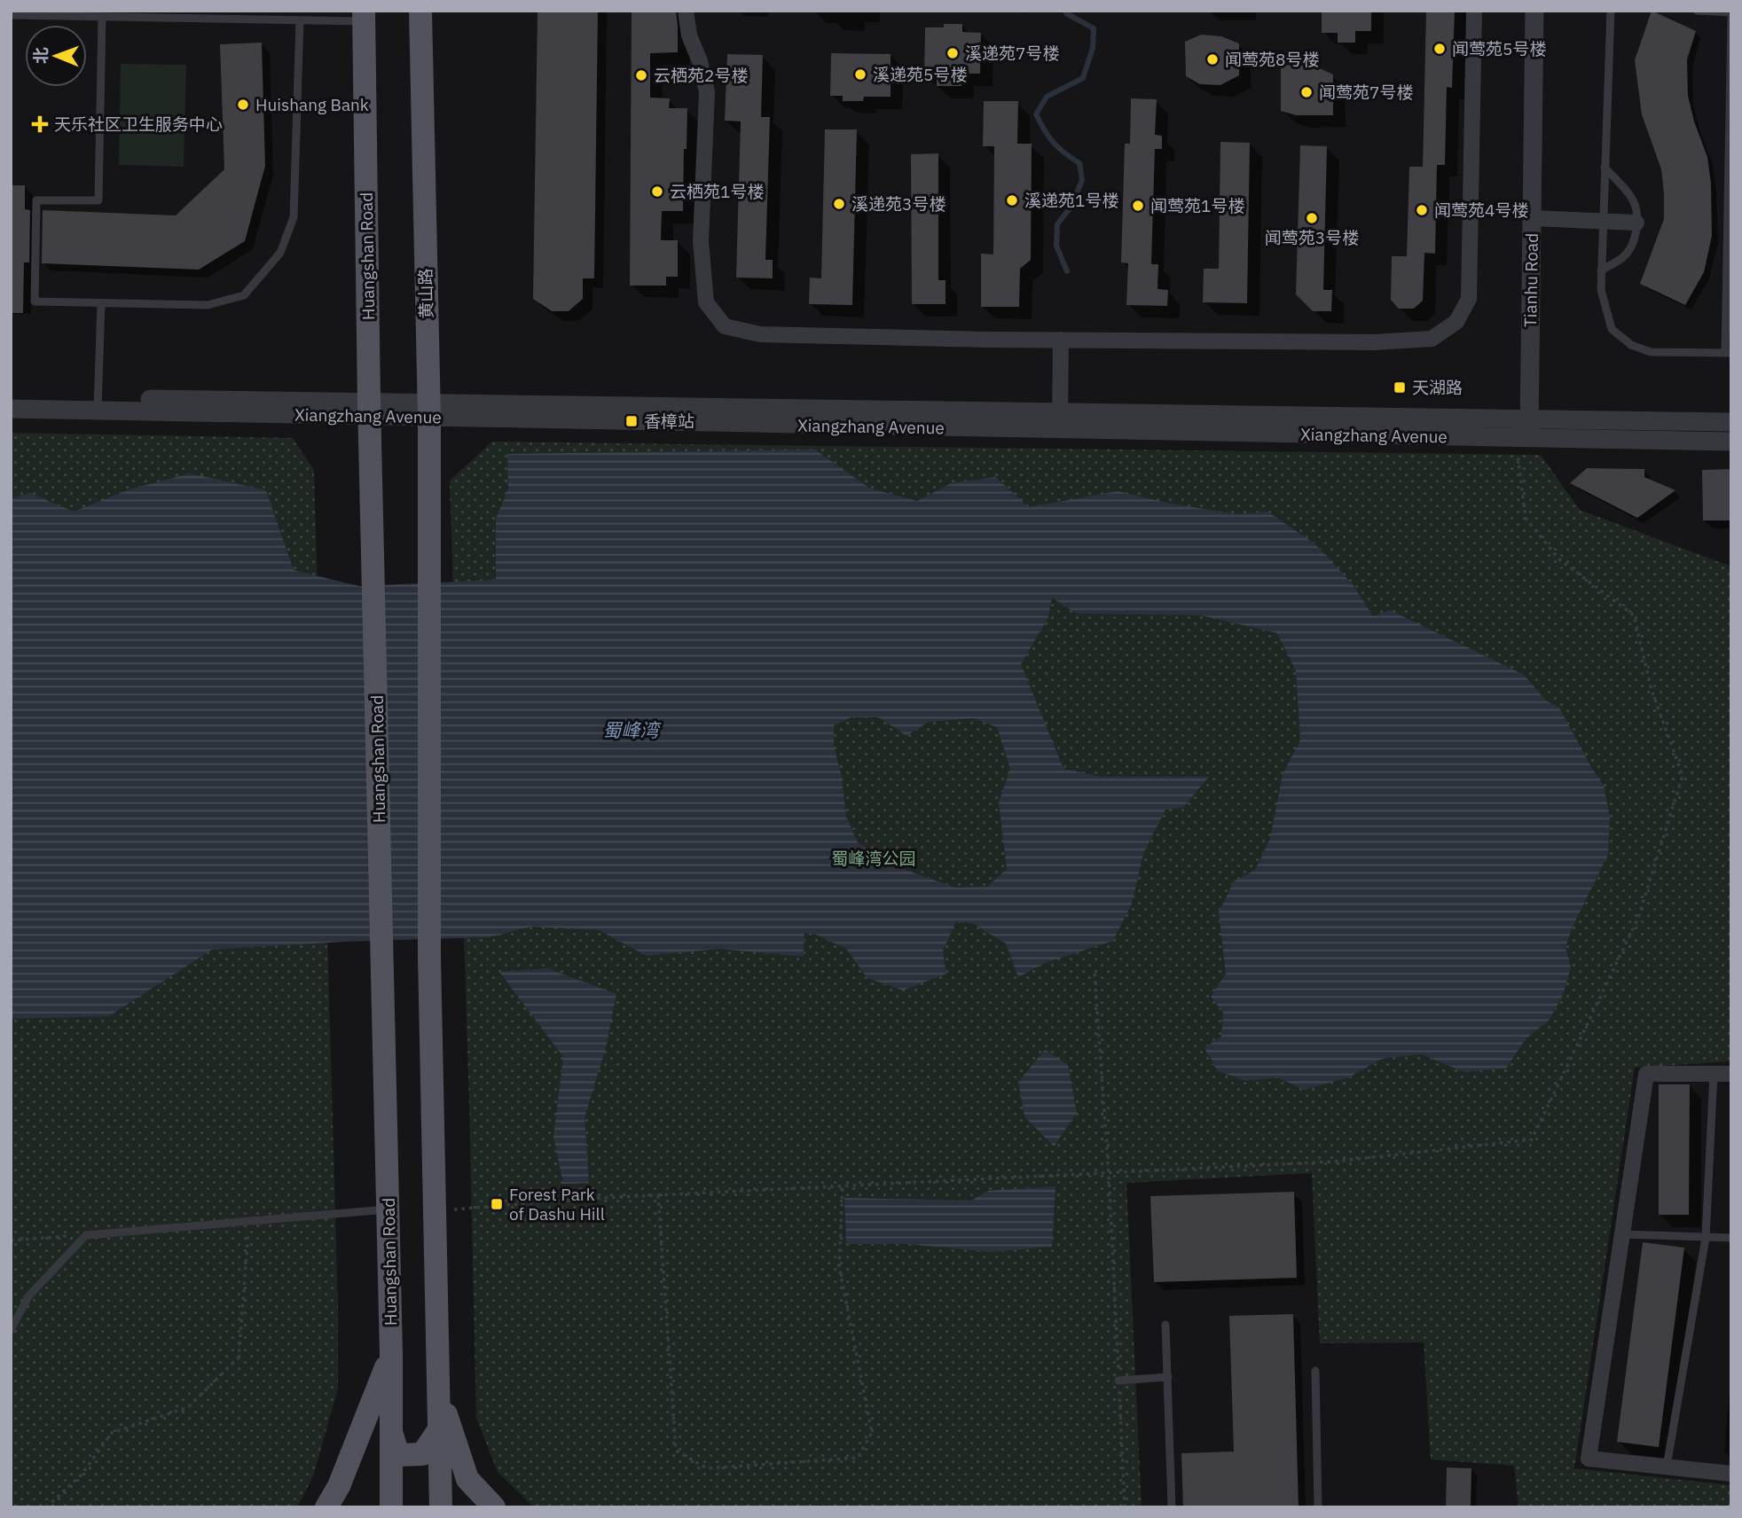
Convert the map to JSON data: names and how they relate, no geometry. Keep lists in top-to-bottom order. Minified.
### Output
{"streets":{"main road":["Huangshan Road","黄山路"],"street":["Tianhu Road","Xiangzhang Avenue"]},"crossings":[["Huangshan Road","Xiangzhang Avenue"],["Tianhu Road","Xiangzhang Avenue"],["黄山路","Xiangzhang Avenue"]],"water":["蜀峰湾"],"parks":["蜀峰湾公园"],"places":{"other":["闻莺苑5号楼","溪递苑7号楼","闻莺苑8号楼","溪递苑5号楼","云栖苑2号楼","闻莺苑7号楼","Huishang Bank","云栖苑1号楼","溪递苑1号楼","溪递苑3号楼","闻莺苑1号楼","闻莺苑4号楼","闻莺苑3号楼"],"health":["天乐社区卫生服务中心"],"transit":["天湖路","香樟站","Forest Park of Dashu Hill"]},"north":"left"}
